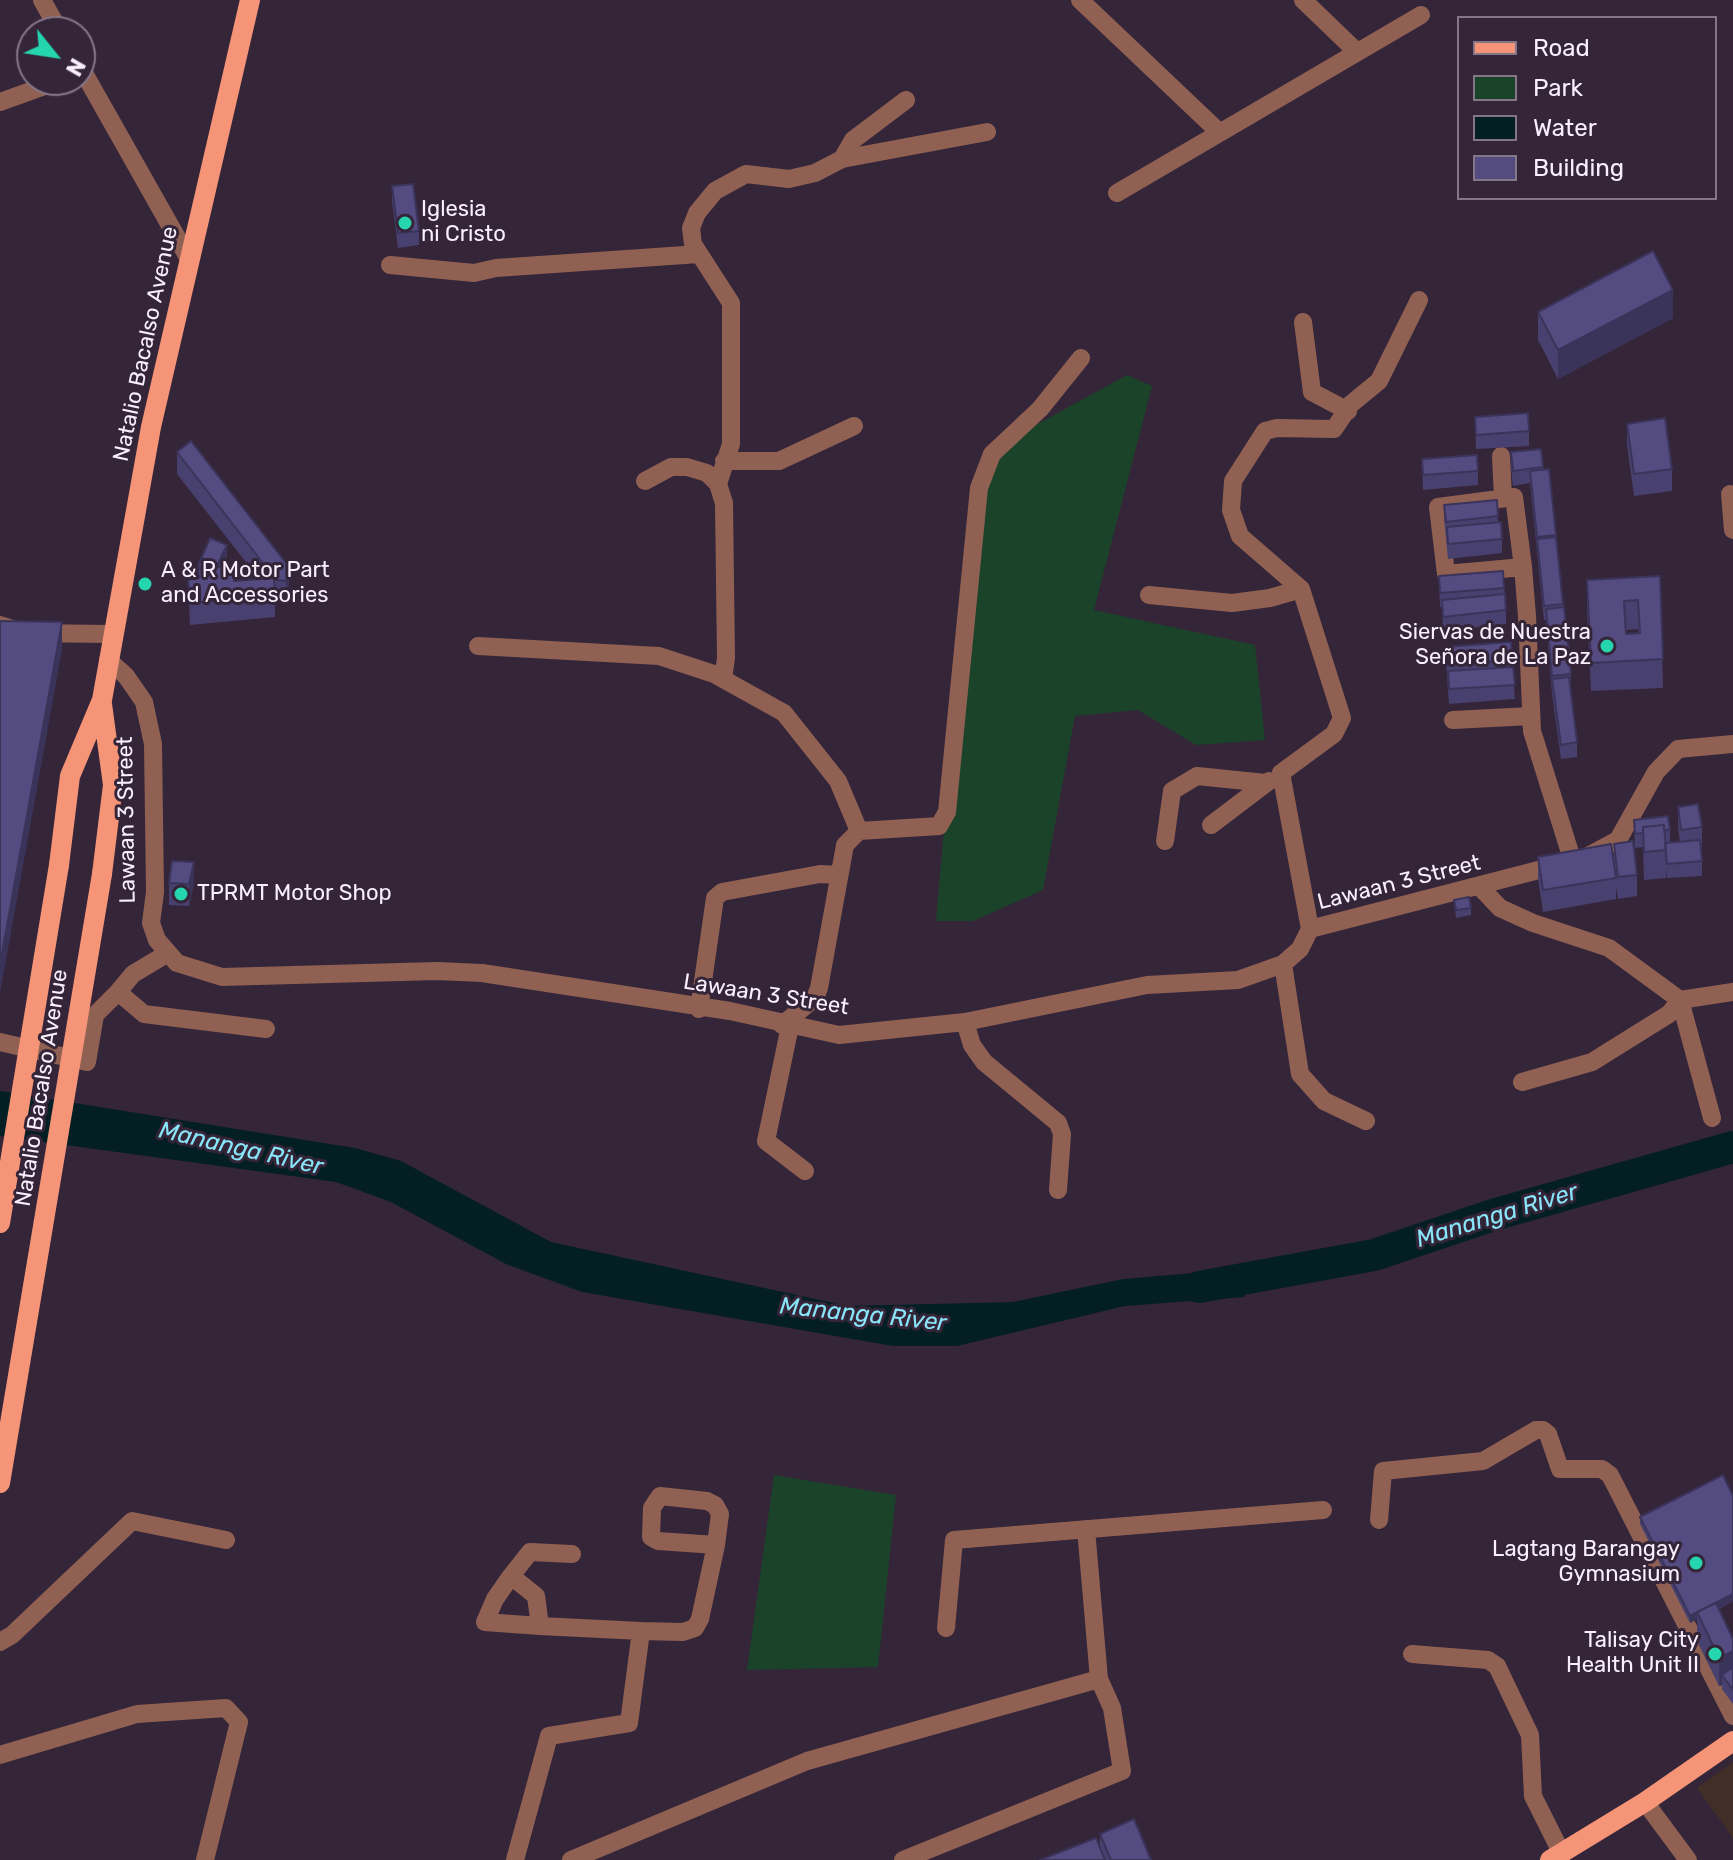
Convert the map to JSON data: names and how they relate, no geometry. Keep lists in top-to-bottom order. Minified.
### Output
{"streets":{"main road":["Natalio Bacalso Avenue"],"street":["Lawaan 3 Street"]},"crossings":[["Natalio Bacalso Avenue","Lawaan 3 Street"]],"water":["Mananga River"],"places":["Iglesia ni Cristo","A & R Motor Part and Accessories","Siervas de Nuestra Señora de La Paz","TPRMT Motor Shop","Lagtang Barangay Gymnasium","Talisay City Health Unit II"],"legend":["Road","Park","Water","Building"],"north":"bottom right"}
